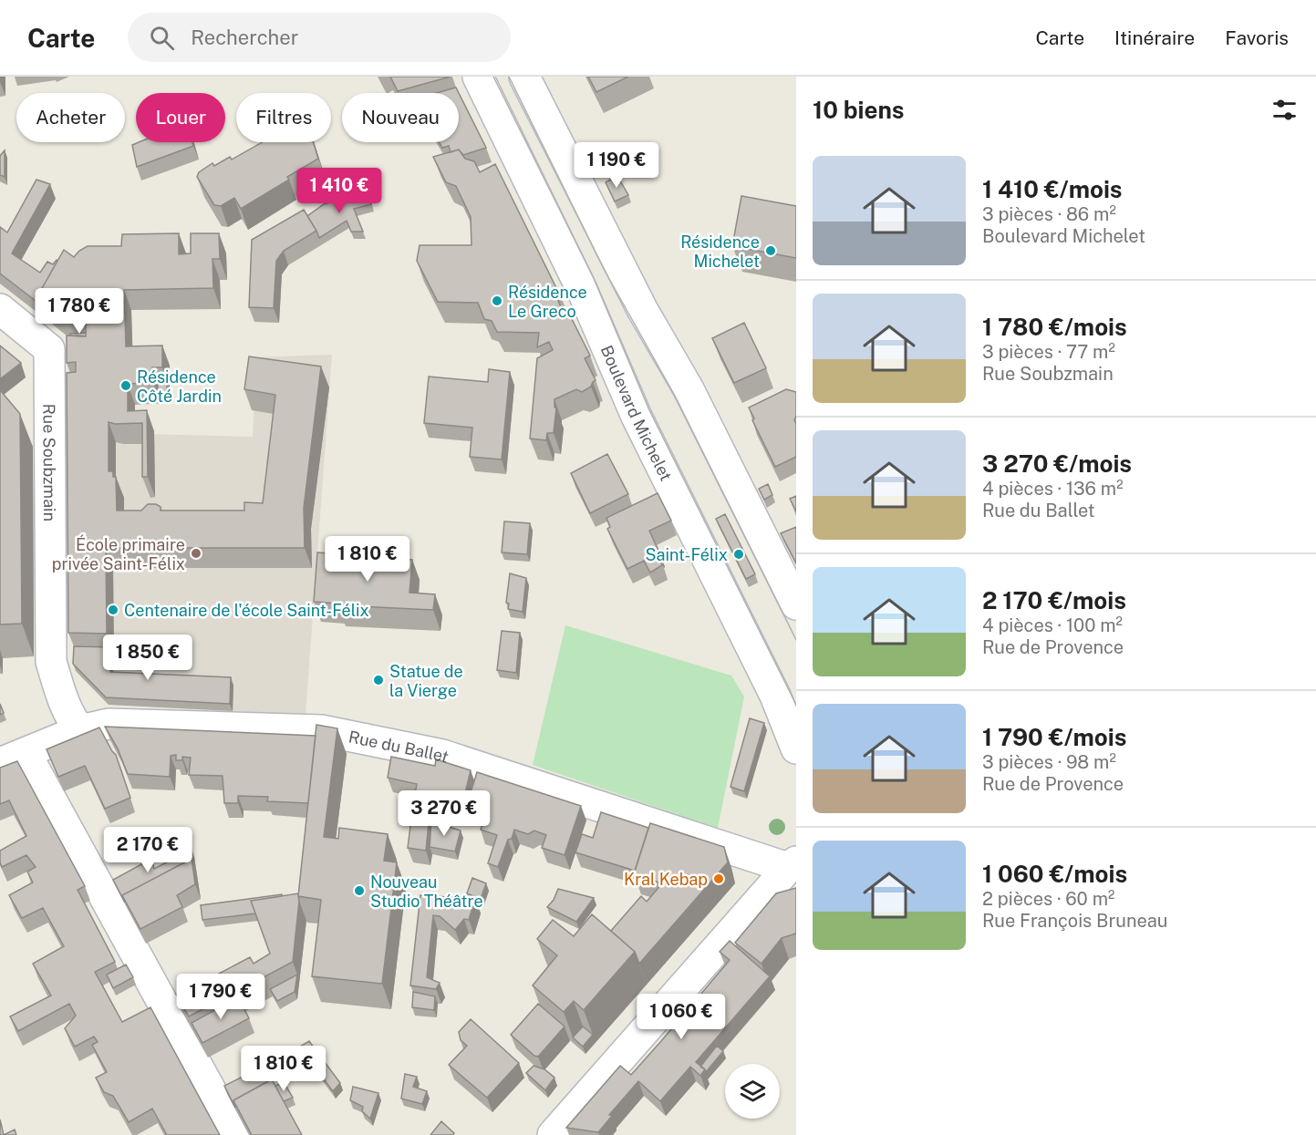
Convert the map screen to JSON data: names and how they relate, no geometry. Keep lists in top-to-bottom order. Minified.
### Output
{"streets":{"street":["Boulevard Michelet","Rue Soubzmain","Rue du Ballet"]},"crossings":[["Rue Soubzmain","Rue du Ballet"]],"places":["Résidence Michelet","Résidence Le Greco","Résidence Côté Jardin","École primaire privée Saint-Félix","Saint-Félix","Centenaire de l'école Saint-Félix","Statue de la Vierge","Kral Kebap","Nouveau Studio Théâtre"],"page":{"header":"Carte","search":"Rechercher","nav":["Carte","Itinéraire","Favoris"],"heading":"10 biens","chip":["Acheter","Louer","Filtres","Nouveau"],"price":["1 190 €","1 410 €","1 780 €","1 810 €","1 850 €","3 270 €","2 170 €","1 790 €","1 060 €","1 810 €"],"list":[{"name":"1 410 €/mois","note":"3 pièces · 86 m² · Boulevard Michelet"},{"name":"1 780 €/mois","note":"3 pièces · 77 m² · Rue Soubzmain"},{"name":"3 270 €/mois","note":"4 pièces · 136 m² · Rue du Ballet"},{"name":"2 170 €/mois","note":"4 pièces · 100 m² · Rue de Provence"},{"name":"1 790 €/mois","note":"3 pièces · 98 m² · Rue de Provence"},{"name":"1 060 €/mois","note":"2 pièces · 60 m² · Rue François Bruneau"}]}}
